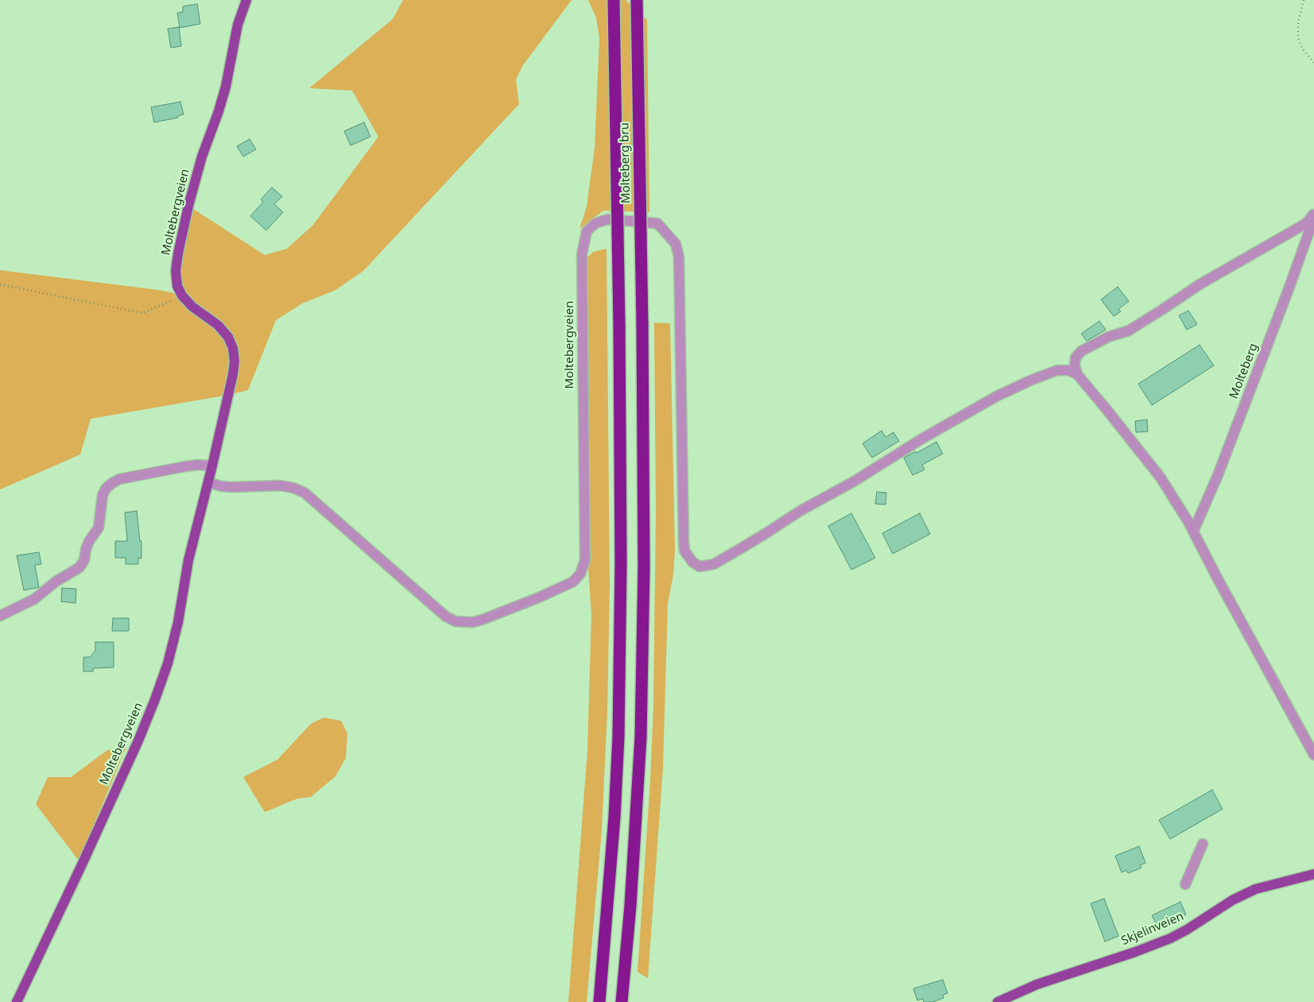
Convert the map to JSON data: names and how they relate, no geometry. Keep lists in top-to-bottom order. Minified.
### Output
{"streets":{"highway":["Molteberg bru"],"main road":["Moltebergveien","Skjelinveien"],"street":["Molteberg"]}}
